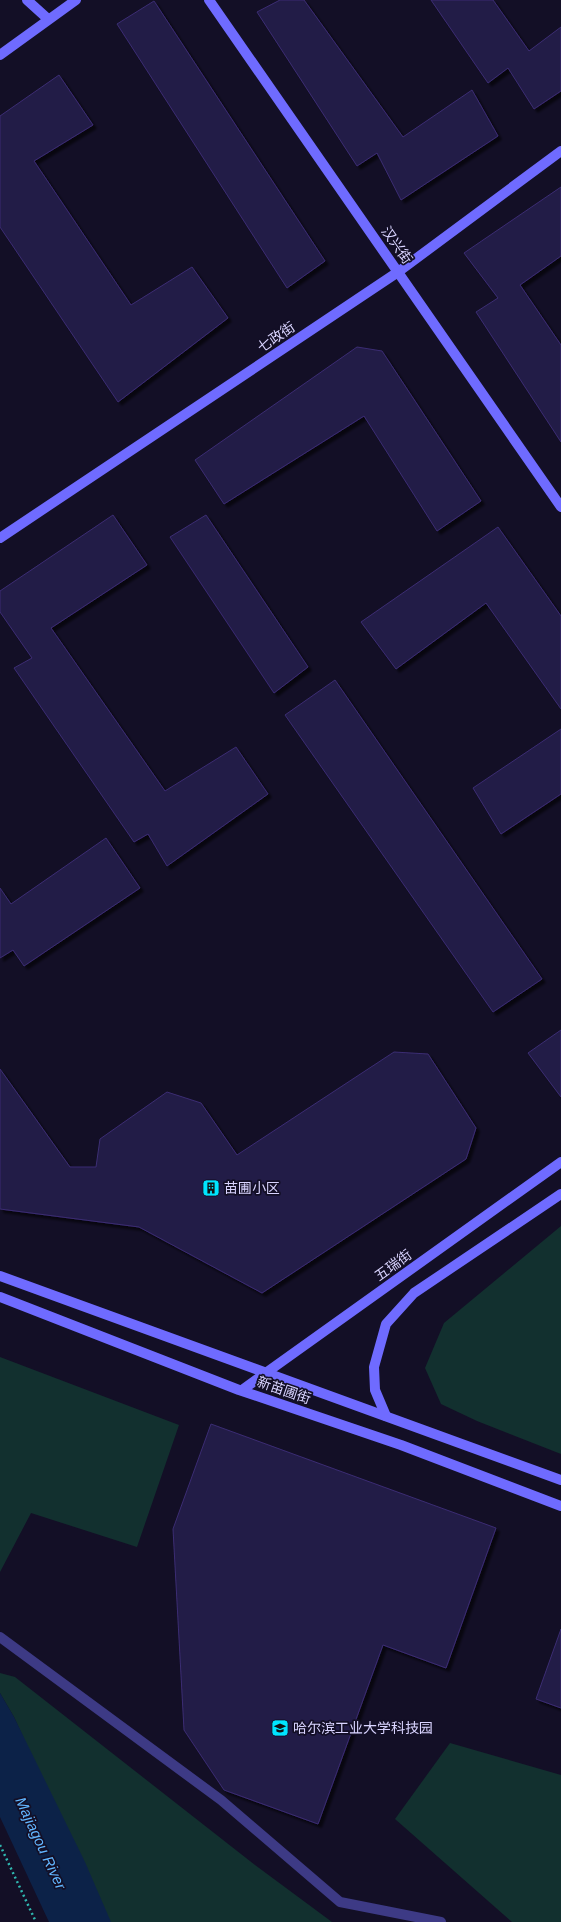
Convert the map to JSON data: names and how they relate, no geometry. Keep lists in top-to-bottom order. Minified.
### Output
{"streets":{"main road":["汉兴街","七政街","五瑞街","新苗圃街"]},"crossings":[["汉兴街","七政街"],["五瑞街","新苗圃街"]],"water":["Majiagou River"],"places":{"building":["苗圃小区"],"school or university":["哈尔滨工业大学科技园"]}}
